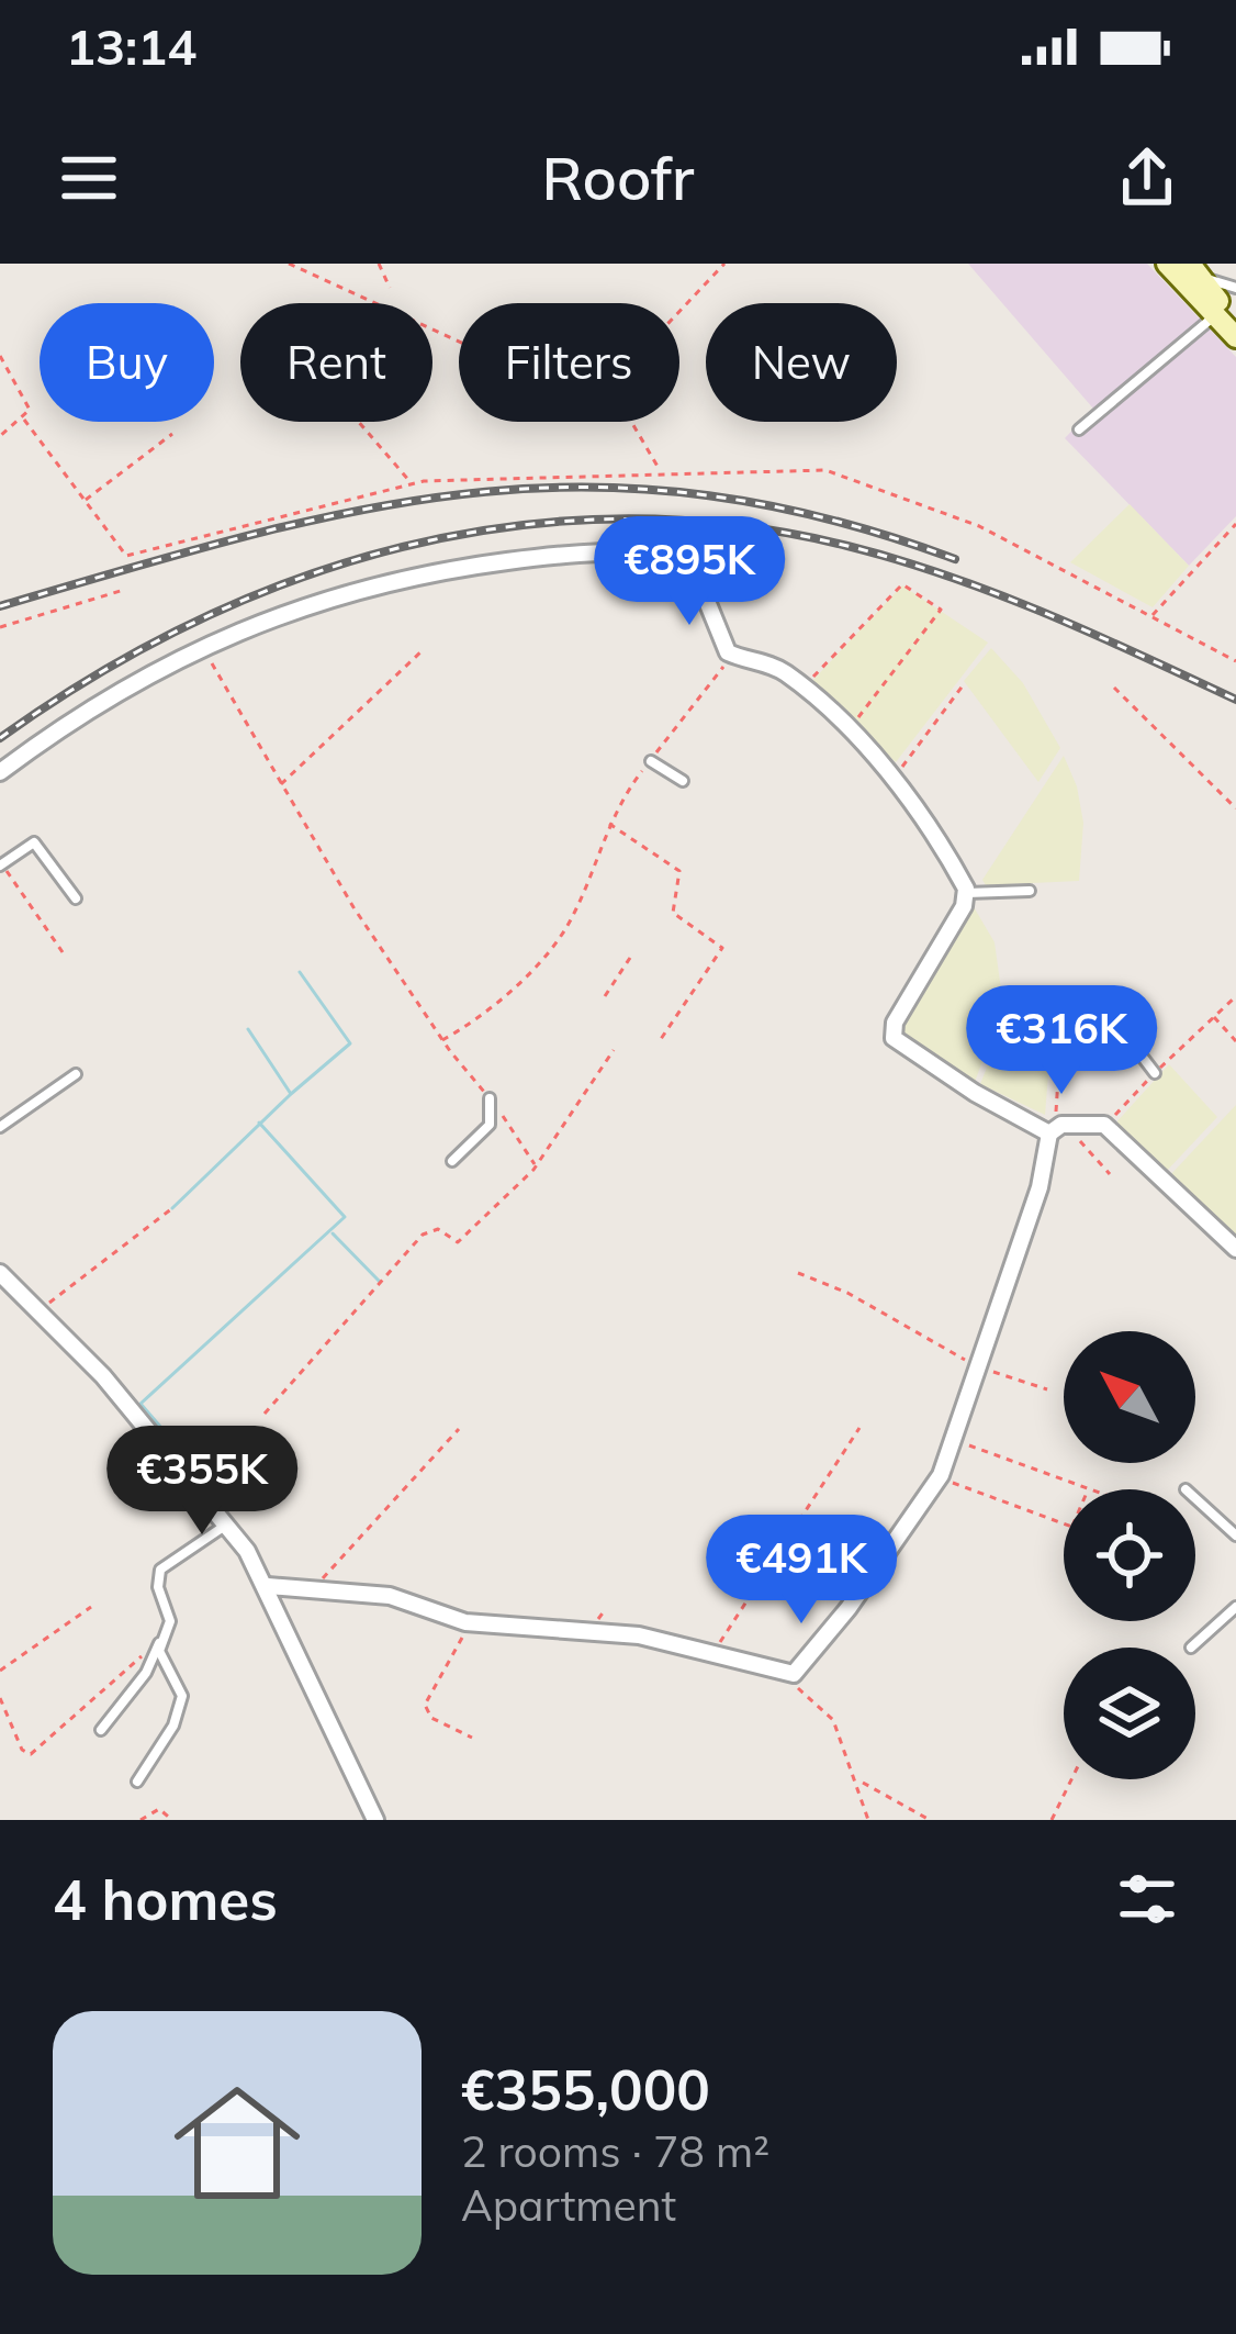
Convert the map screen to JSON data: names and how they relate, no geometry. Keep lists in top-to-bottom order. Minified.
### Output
{"north":"top left","page":{"status":"13:14","header":"Roofr","chip":["Buy","Rent","Filters","New"],"price":["€895K","€316K","€355K","€491K"],"heading":"4 homes","list":[{"name":"€355,000","note":"2 rooms · 78 m² · Apartment"}]}}
